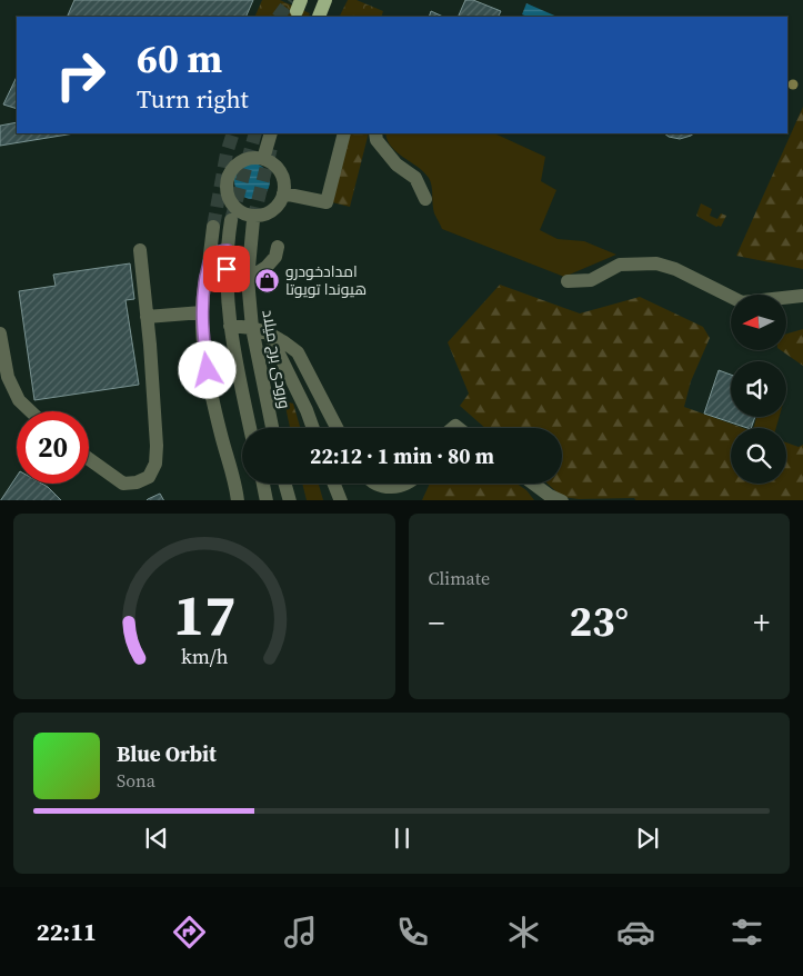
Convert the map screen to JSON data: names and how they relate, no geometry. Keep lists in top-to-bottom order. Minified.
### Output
{"streets":{"street":["ورودی برج میلاد"]},"places":{"shop":["امدادخودرو هیوندا تویوتا"]},"north":"left","page":{"turn":["60 m","Turn right"],"limit":"20","trip":"22:12 · 1 min · 80 m","tile":"Climate","heat":["−","23°","+"],"song":["Blue Orbit","Sona"],"tabs":"22:11","gauge":["17","km/h"]}}
